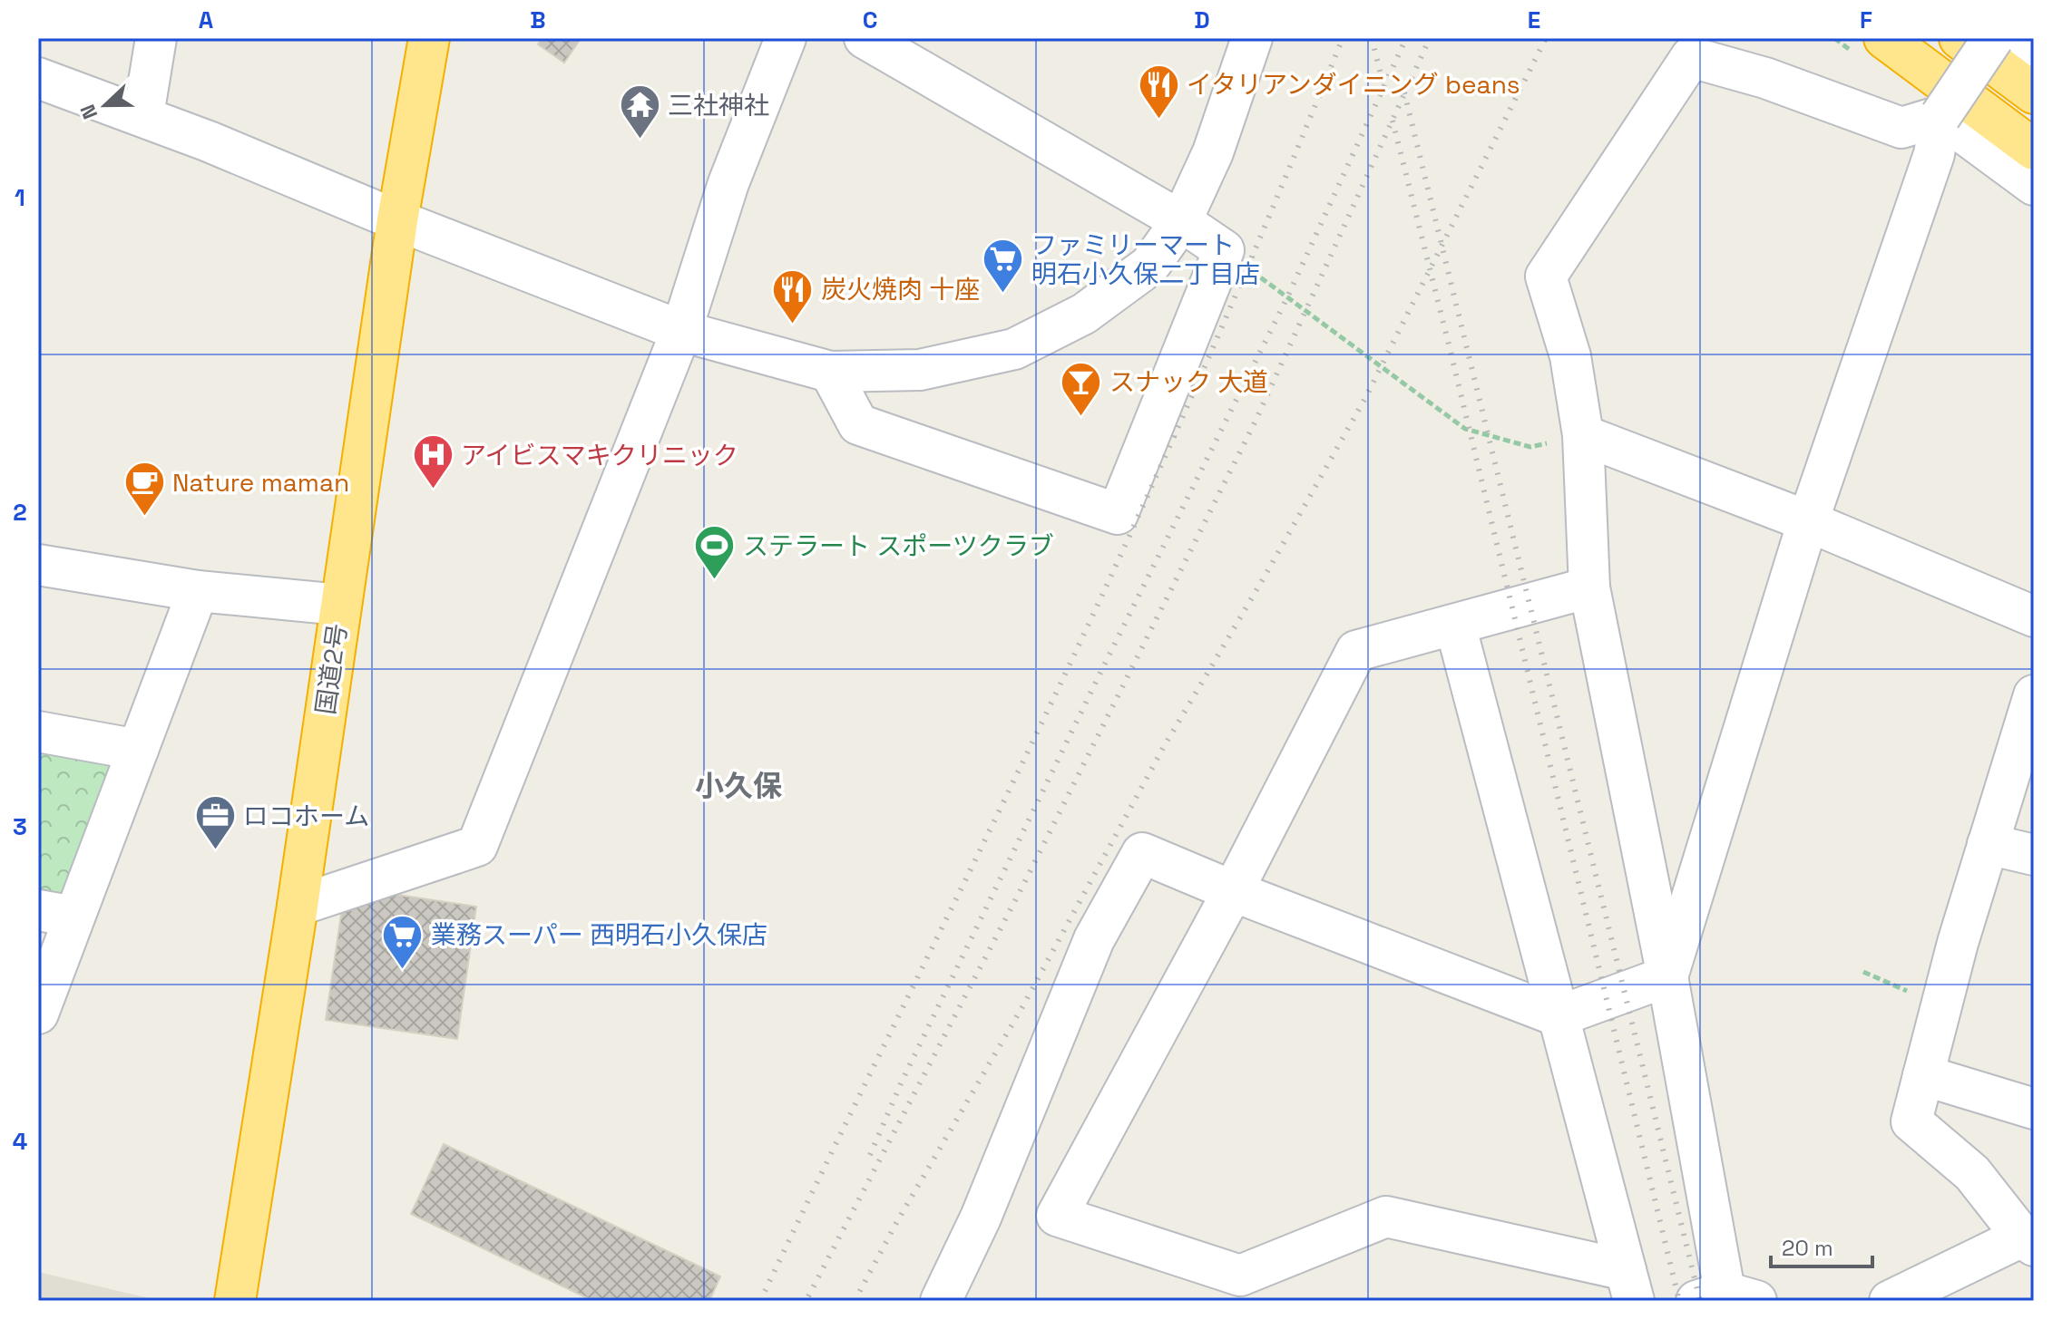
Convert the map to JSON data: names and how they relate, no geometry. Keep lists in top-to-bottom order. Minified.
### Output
{"streets":{"highway":["国道2号"]},"districts":["小久保"],"places":{"restaurant":["イタリアンダイニング beans","炭火焼肉 十座"],"temple":["三社神社"],"supermarket":["ファミリーマート 明石小久保二丁目店","業務スーパー 西明石小久保店"],"bar":["スナック 大道"],"hospital":["アイビスマキクリニック"],"cafe":["Nature maman"],"sports":["ステラート スポーツクラブ"],"office":["ロコホーム"]},"scale_bar":"20 m","north":"left","grid":{"columns":["A","B","C","D","E","F"],"rows":["1","2","3","4"]}}
